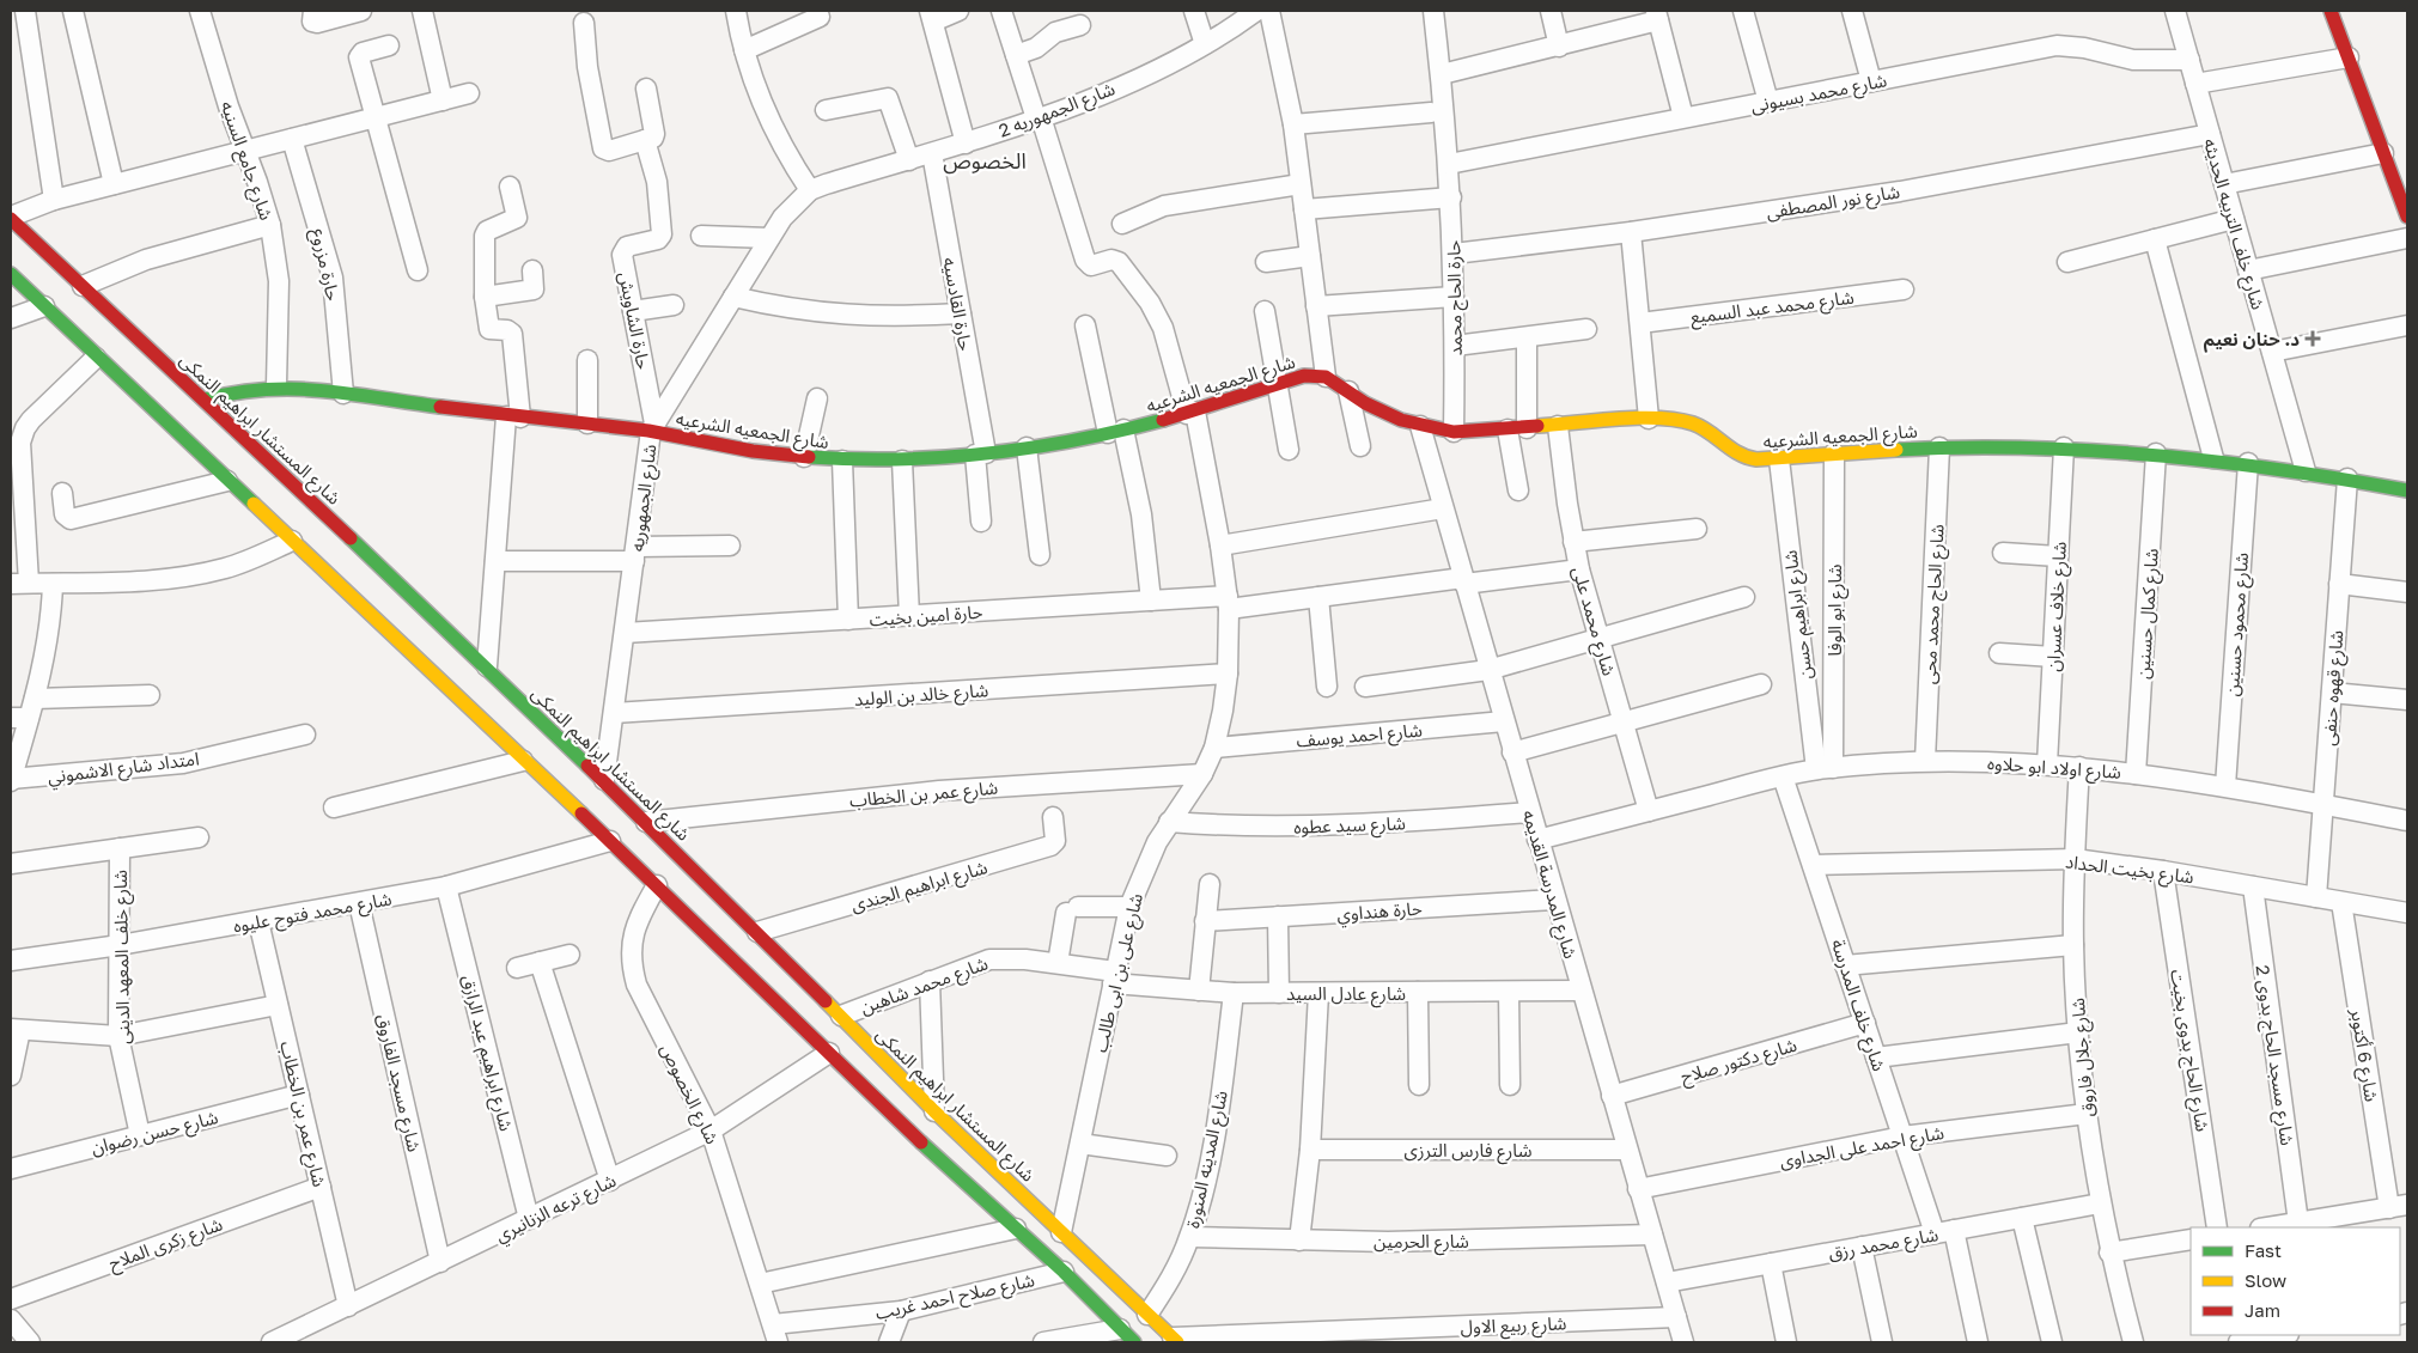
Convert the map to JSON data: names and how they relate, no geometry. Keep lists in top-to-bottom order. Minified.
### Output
{"streets":{"main road":["شارع الجمعيه الشرعيه","شارع المستشار ابراهيم النمكى"],"street":["شارع محمد بسيونى","شارع الجمهوريه 2","شارع جامع السنيه","شارع نور المصطفى","شارع خلف التربيه الحديثه","حارة مزروع","حارة الحاج محمد","حارة القادسيه","شارع محمد عبد السميع","حارة الشاويش","شارع الجمهوريه","شارع الحاج محمد محى","شارع خلاف عسران","شارع ابو الوفا","شارع كمال حسنين","حارة امين بخيت","شارع ابراهيم حسن","شارع محمد على","شارع محمود حسنين","شارع قهوه حنفى","شارع خالد بن الوليد","شارع احمد يوسف","امتداد شارع الاشموني","شارع اولاد ابو حلاوه","شارع عمر بن الخطاب","شارع سيد عطوه","شارع بخيت الحداد","شارع المدرسة القديمه","شارع ابراهيم الجندى","حارة هنداوي","شارع محمد فتوح عليوه","شارع خلف المعهد الدينى","شارع على بن ابى طالب","شارع محمد شاهين","شارع عادل السيد","شارع خلف المدرسة","شارع الحاج بدوى بخيت","شارع ابراهيم عبد الرازق","شارع مسجد الحاج بدوى 2","شارع 6 أكتوبر","شارع جلال فاروق","شارع دكتور صلاح","شارع مسجد الفاروق","شارع الخصوص","شارع حسن رضوان","شارع احمد على الجداوى","شارع فارس الترزى","شارع المدينه المنورة","شارع ترعه الزنانيري","شارع الحرمين","شارع زكرى الملاح","شارع محمد رزق","شارع صلاح احمد غريب","شارع ربيع الاول"]},"crossings":[["شارع محمد بسيونى","شارع خلف التربيه الحديثه"],["شارع محمد بسيونى","حارة الحاج محمد"],["شارع الجمهوريه 2","حارة القادسيه"],["شارع الجمهوريه 2","شارع الجمهوريه"],["شارع الجمهوريه 2","شارع على بن ابى طالب"],["شارع جامع السنيه","شارع الجمعيه الشرعيه"],["شارع نور المصطفى","شارع خلف التربيه الحديثه"],["شارع نور المصطفى","حارة الحاج محمد"],["شارع خلف التربيه الحديثه","شارع الجمعيه الشرعيه"],["حارة مزروع","شارع الجمعيه الشرعيه"],["حارة الحاج محمد","شارع الجمعيه الشرعيه"],["حارة القادسيه","شارع الجمعيه الشرعيه"],["حارة الشاويش","شارع الجمعيه الشرعيه"],["حارة الشاويش","شارع الجمهوريه"],["شارع الجمعيه الشرعيه","شارع المستشار ابراهيم النمكى"],["شارع الجمعيه الشرعيه","شارع الجمهوريه"],["شارع الجمعيه الشرعيه","شارع الحاج محمد محى"],["شارع الجمعيه الشرعيه","شارع خلاف عسران"],["شارع الجمعيه الشرعيه","شارع ابو الوفا"],["شارع الجمعيه الشرعيه","شارع كمال حسنين"],["شارع الجمعيه الشرعيه","شارع ابراهيم حسن"],["شارع الجمعيه الشرعيه","شارع محمد على"],["شارع الجمعيه الشرعيه","شارع محمود حسنين"],["شارع الجمعيه الشرعيه","شارع قهوه حنفى"],["شارع الجمعيه الشرعيه","شارع المدرسة القديمه"],["شارع الجمعيه الشرعيه","شارع على بن ابى طالب"],["شارع المستشار ابراهيم النمكى","شارع الجمهوريه"],["شارع المستشار ابراهيم النمكى","شارع عمر بن الخطاب"],["شارع المستشار ابراهيم النمكى","شارع ابراهيم الجندى"],["شارع المستشار ابراهيم النمكى","شارع محمد فتوح عليوه"],["شارع المستشار ابراهيم النمكى","شارع على بن ابى طالب"],["شارع المستشار ابراهيم النمكى","شارع محمد شاهين"],["شارع المستشار ابراهيم النمكى","شارع الخصوص"],["شارع المستشار ابراهيم النمكى","شارع المدينه المنورة"],["شارع المستشار ابراهيم النمكى","شارع ترعه الزنانيري"],["شارع المستشار ابراهيم النمكى","شارع صلاح احمد غريب"],["شارع المستشار ابراهيم النمكى","شارع ربيع الاول"],["شارع الجمهوريه","حارة امين بخيت"],["شارع الجمهوريه","شارع خالد بن الوليد"],["شارع الحاج محمد محى","شارع اولاد ابو حلاوه"],["شارع خلاف عسران","شارع اولاد ابو حلاوه"],["شارع ابو الوفا","شارع ابراهيم حسن"],["شارع ابو الوفا","شارع اولاد ابو حلاوه"],["شارع كمال حسنين","شارع اولاد ابو حلاوه"],["حارة امين بخيت","شارع محمد على"],["حارة امين بخيت","شارع المدرسة القديمه"],["حارة امين بخيت","شارع على بن ابى طالب"],["شارع ابراهيم حسن","شارع اولاد ابو حلاوه"],["شارع محمد على","شارع اولاد ابو حلاوه"],["شارع محمود حسنين","شارع اولاد ابو حلاوه"],["شارع قهوه حنفى","شارع اولاد ابو حلاوه"],["شارع قهوه حنفى","شارع بخيت الحداد"],["شارع خالد بن الوليد","شارع على بن ابى طالب"],["شارع احمد يوسف","شارع المدرسة القديمه"],["شارع احمد يوسف","شارع على بن ابى طالب"],["شارع اولاد ابو حلاوه","شارع المدرسة القديمه"],["شارع اولاد ابو حلاوه","شارع خلف المدرسة"],["شارع اولاد ابو حلاوه","شارع جلال فاروق"],["شارع عمر بن الخطاب","شارع محمد فتوح عليوه"],["شارع عمر بن الخطاب","شارع على بن ابى طالب"],["شارع عمر بن الخطاب","شارع حسن رضوان"],["شارع عمر بن الخطاب","شارع ترعه الزنانيري"],["شارع عمر بن الخطاب","شارع زكرى الملاح"],["شارع سيد عطوه","شارع المدرسة القديمه"],["شارع سيد عطوه","شارع على بن ابى طالب"],["شارع بخيت الحداد","شارع خلف المدرسة"],["شارع بخيت الحداد","شارع الحاج بدوى بخيت"],["شارع بخيت الحداد","شارع مسجد الحاج بدوى 2"],["شارع بخيت الحداد","شارع 6 أكتوبر"],["شارع بخيت الحداد","شارع جلال فاروق"],["شارع المدرسة القديمه","حارة هنداوي"],["شارع المدرسة القديمه","شارع عادل السيد"],["شارع المدرسة القديمه","شارع دكتور صلاح"],["شارع المدرسة القديمه","شارع احمد على الجداوى"],["شارع المدرسة القديمه","شارع فارس الترزى"],["شارع المدرسة القديمه","شارع الحرمين"],["شارع المدرسة القديمه","شارع محمد رزق"],["شارع المدرسة القديمه","شارع ربيع الاول"],["شارع محمد فتوح عليوه","شارع خلف المعهد الدينى"],["شارع محمد فتوح عليوه","شارع ابراهيم عبد الرازق"],["شارع محمد فتوح عليوه","شارع مسجد الفاروق"],["شارع خلف المعهد الدينى","شارع حسن رضوان"],["شارع على بن ابى طالب","شارع محمد شاهين"],["شارع على بن ابى طالب","شارع عادل السيد"],["شارع محمد شاهين","شارع عادل السيد"],["شارع عادل السيد","شارع المدينه المنورة"],["شارع خلف المدرسة","شارع دكتور صلاح"],["شارع خلف المدرسة","شارع احمد على الجداوى"],["شارع خلف المدرسة","شارع محمد رزق"],["شارع ابراهيم عبد الرازق","شارع ترعه الزنانيري"],["شارع جلال فاروق","شارع احمد على الجداوى"],["شارع جلال فاروق","شارع محمد رزق"],["شارع مسجد الفاروق","شارع ترعه الزنانيري"],["شارع الخصوص","شارع ترعه الزنانيري"],["شارع الخصوص","شارع صلاح احمد غريب"],["شارع المدينه المنورة","شارع الحرمين"]],"districts":["الخصوص"],"places":{"health":["د. حنان نعيم"]},"legend":["Fast","Slow","Jam"]}
